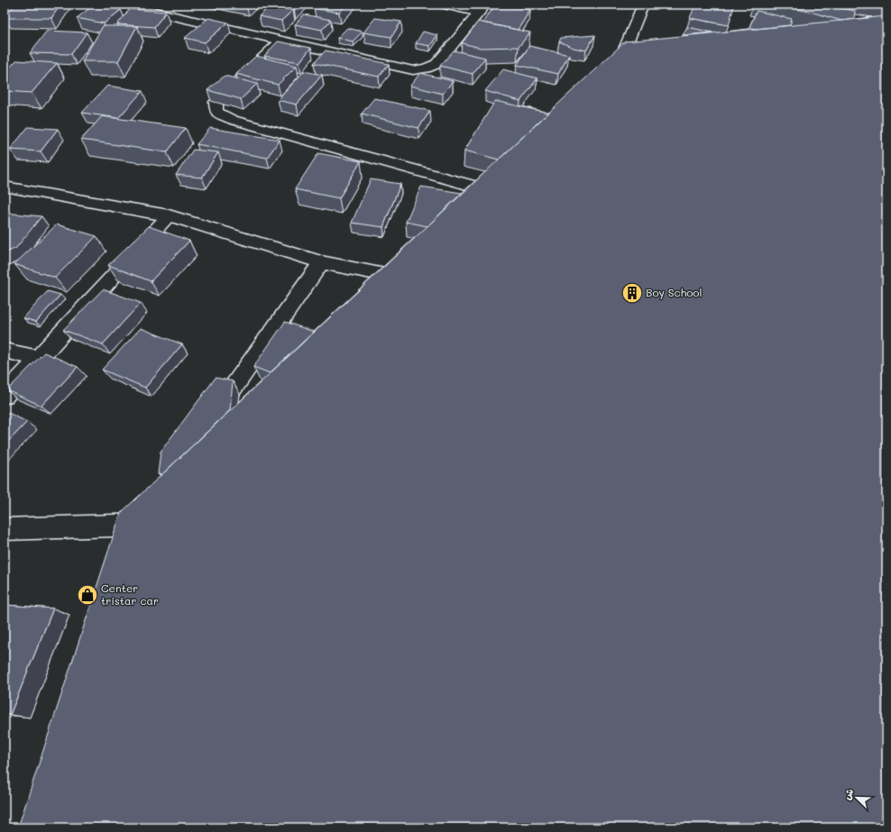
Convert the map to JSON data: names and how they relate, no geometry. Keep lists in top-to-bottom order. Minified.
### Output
{"places":{"building":["Boy School"],"shop":["Center tristar car"]},"north":"top left"}
